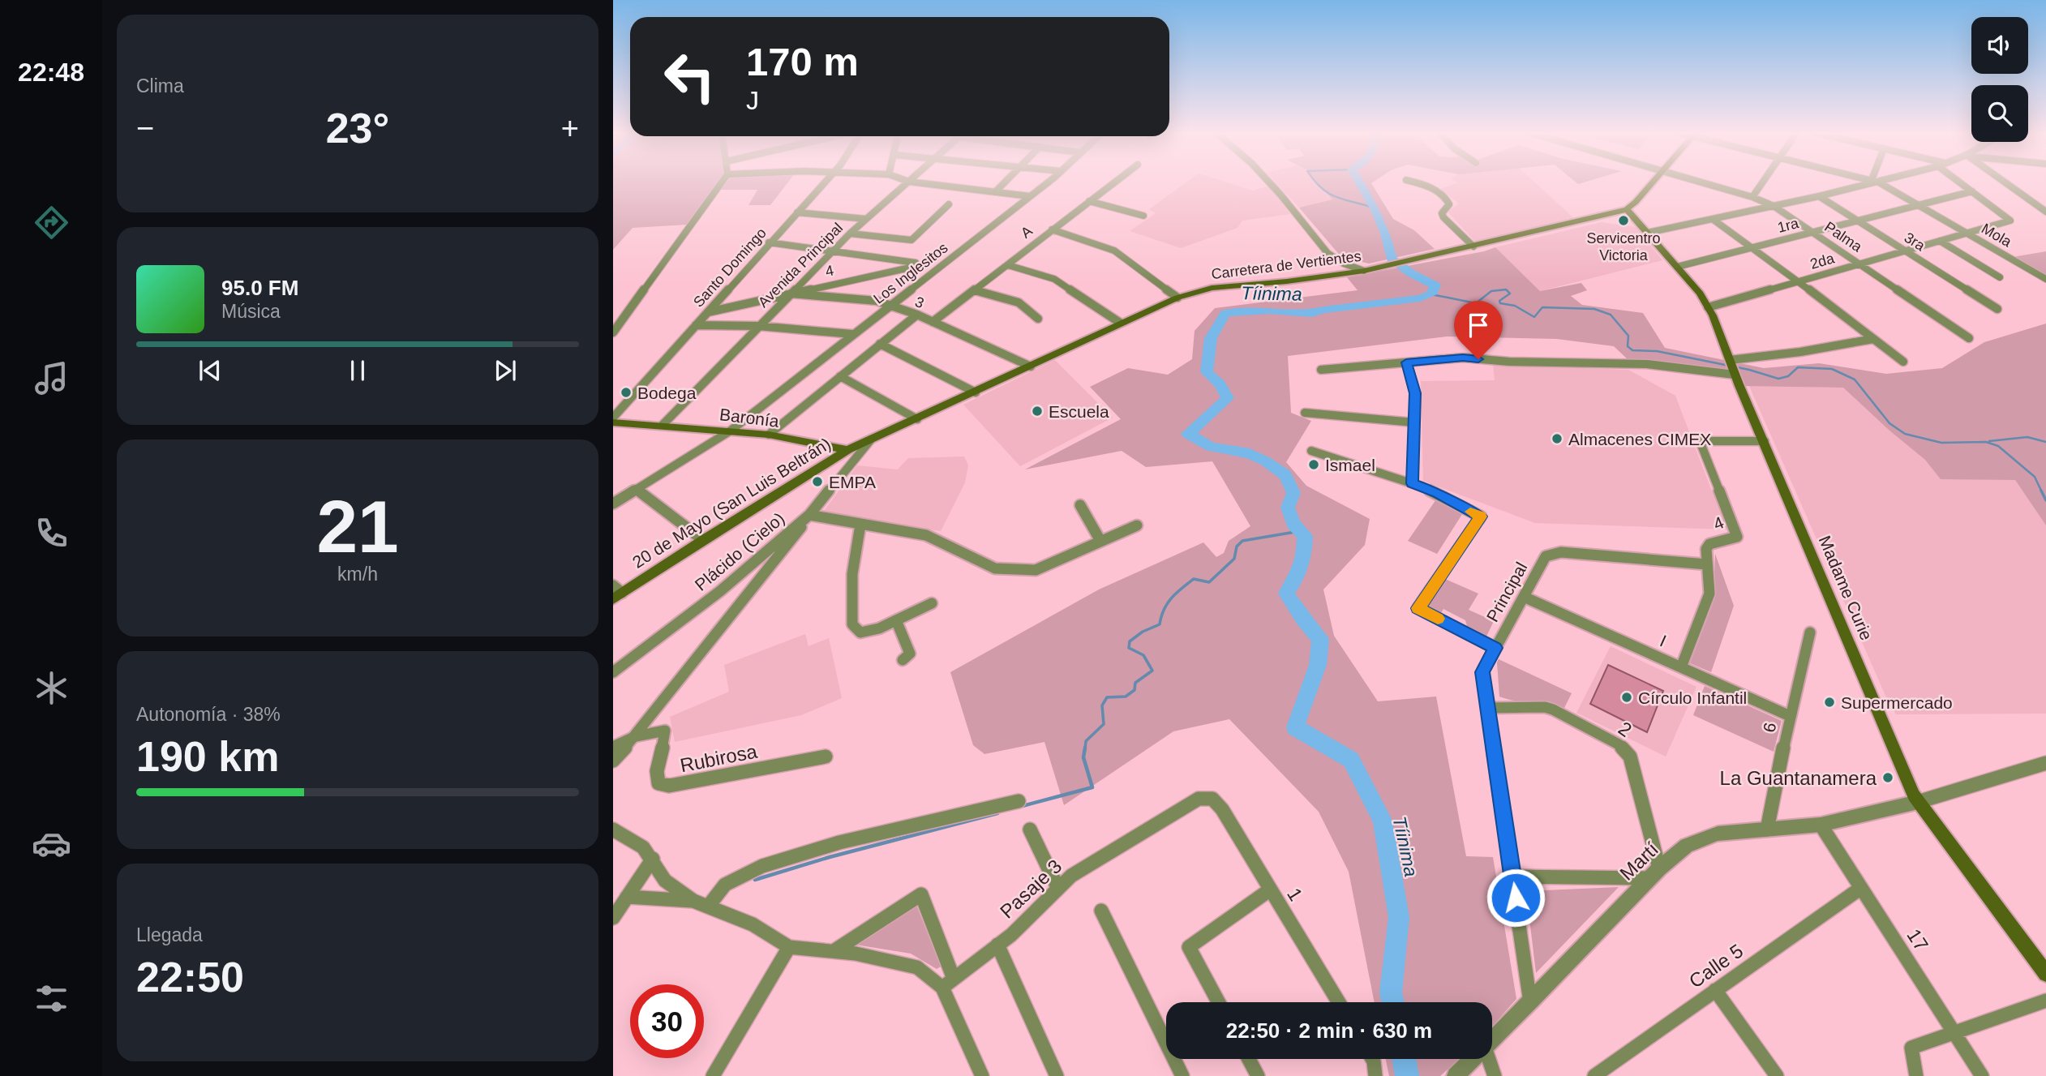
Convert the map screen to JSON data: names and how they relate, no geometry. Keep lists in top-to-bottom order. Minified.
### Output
{"streets":{"main road":["Carretera de Vertientes","Baronía","20 de Mayo (San Luis Beltrán)","Madame Curie"],"street":["1ra","A","Mola","Palma","3ra","2da","Avenida Principal","Santo Domingo","4","Los Inglesitos","3","Plácido (Cielo)","Principal","I","6","2","Rubirosa","Martí","Pasaje 3","1","17","Calle 5"]},"crossings":[["1ra","Mola"],["1ra","Palma"],["1ra","3ra"],["1ra","2da"],["1ra","Madame Curie"],["A","3"],["Mola","2da"],["Palma","2da"],["3ra","2da"],["2da","Madame Curie"],["Avenida Principal","4"],["Avenida Principal","3"],["Avenida Principal","Baronía"],["Carretera de Vertientes","3"],["Carretera de Vertientes","20 de Mayo (San Luis Beltrán)"],["Carretera de Vertientes","Plácido (Cielo)"],["Carretera de Vertientes","Madame Curie"],["Santo Domingo","4"],["4","3"],["4","Madame Curie"],["4","Principal"],["4","I"],["Los Inglesitos","3"],["Los Inglesitos","Baronía"],["Baronía","20 de Mayo (San Luis Beltrán)"],["20 de Mayo (San Luis Beltrán)","Plácido (Cielo)"],["Madame Curie","Martí"],["Principal","I"],["Principal","2"],["Principal","Martí"],["I","6"],["6","Martí"],["2","Martí"],["Martí","17"],["Pasaje 3","1"],["17","Calle 5"]],"water":["Tíinima"],"places":["Servicentro Victoria","Bodega","Escuela","Almacenes CIMEX","Ismael","EMPA","Círculo Infantil","Supermercado","La Guantanamera"],"page":{"tabs":"22:48","tile":["Clima",["21","km/h"],["Autonomía · 38%","190 km"],["Llegada","22:50"]],"turn":["170 m","J"],"heat":["−","23°","+"],"song":["95.0 FM","Música"],"limit":"30","trip":"22:50 · 2 min · 630 m"}}
